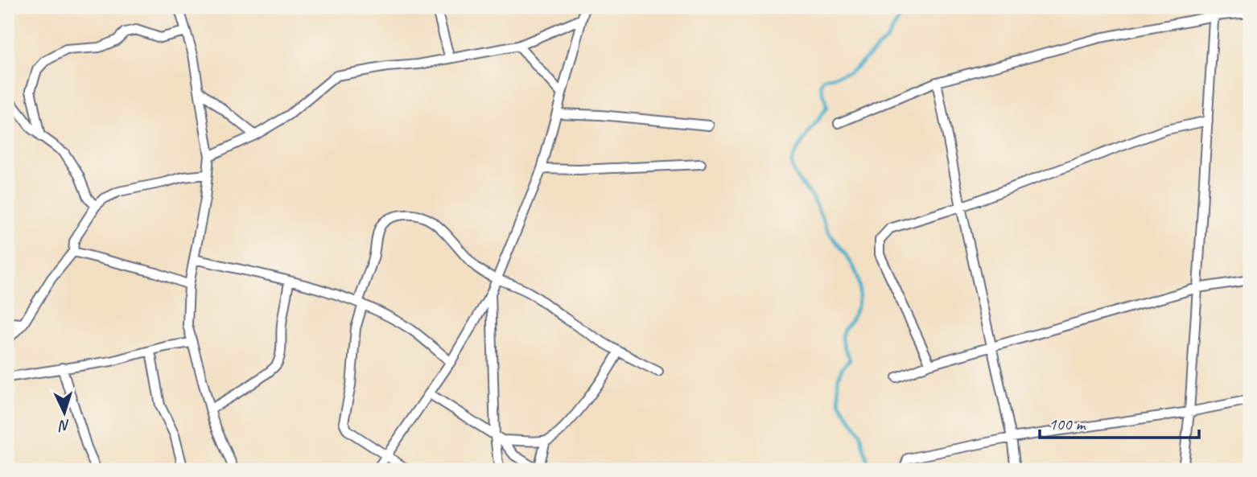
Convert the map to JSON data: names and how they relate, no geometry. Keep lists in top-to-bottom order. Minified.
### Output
{"scale_bar":"100 m","north":"bottom"}
